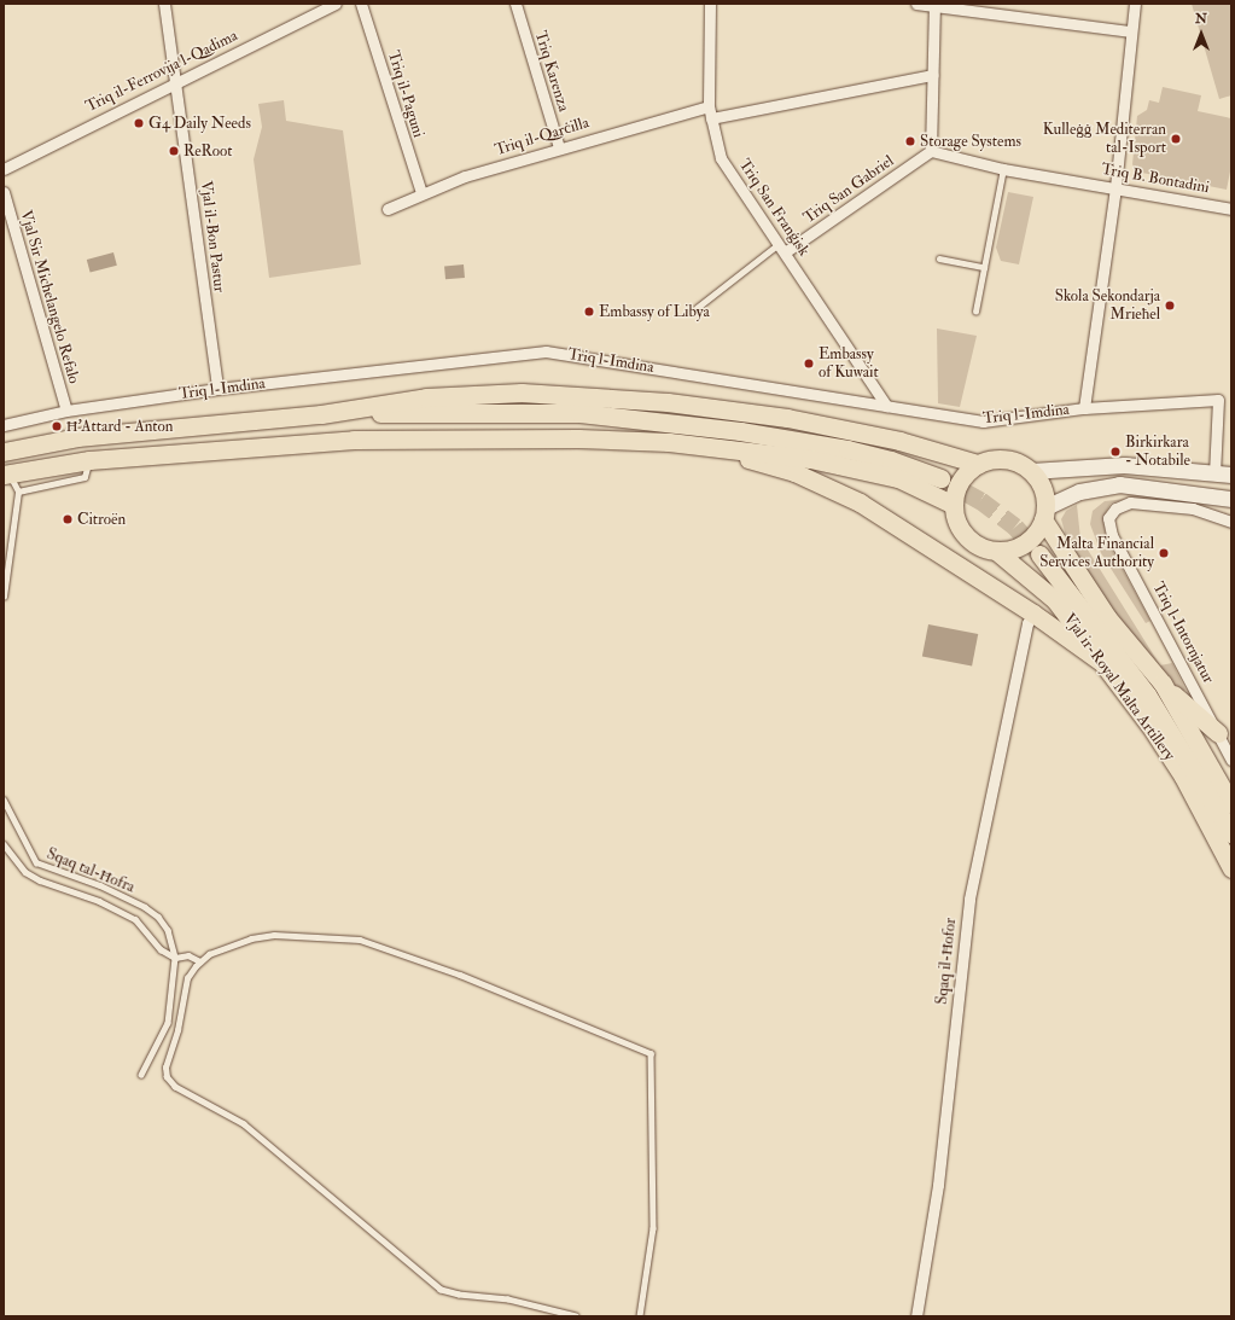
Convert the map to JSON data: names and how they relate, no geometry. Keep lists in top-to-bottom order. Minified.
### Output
{"streets":{"highway":["Triq l-Imdina","Vjal ir-Royal Malta Artillery"],"street":["Triq il-Ferrovija l-Qadima","Triq Karenza","Triq il-Paguni","Triq il-Qarċilla","Triq B. Bontadini","Triq San Gabriel","Triq San Franġisk","Vjal il-Bon Pastur","Vjal Sir Michelangelo Refalo","Triq l-Intornjatur","Sqaq il-Ħofor"],"lane":["Sqaq tal-Ħofra"]},"crossings":[["Triq il-Ferrovija l-Qadima","Vjal il-Bon Pastur"],["Triq Karenza","Triq il-Qarċilla"],["Triq il-Paguni","Triq il-Qarċilla"],["Triq il-Qarċilla","Triq San Franġisk"],["Triq B. Bontadini","Triq San Gabriel"],["Triq San Gabriel","Triq San Franġisk"],["Triq San Franġisk","Triq l-Imdina"],["Vjal il-Bon Pastur","Triq l-Imdina"],["Vjal Sir Michelangelo Refalo","Triq l-Imdina"],["Triq l-Imdina","Vjal ir-Royal Malta Artillery"]],"places":["G4 Daily Needs","Kulleġġ Mediterran tal-Isport","Storage Systems","ReRoot","Skola Sekondarja Mrieħel","Embassy of Libya","Embassy of Kuwait","Ħ'Attard - Anton","Birkirkara - Notabile","Citroën","Malta Financial Services Authority"],"north":"top"}
